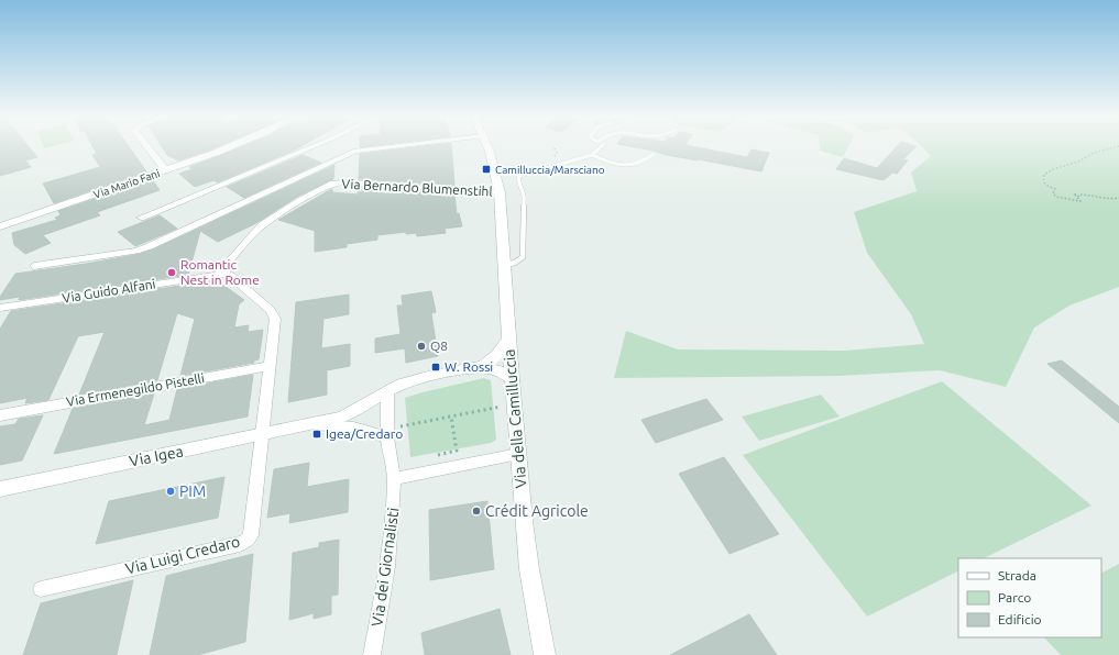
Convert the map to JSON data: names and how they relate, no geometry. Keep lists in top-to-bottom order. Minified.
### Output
{"streets":{"main road":["Via Mario Fani","Via della Camilluccia","Via Igea"],"street":["Via Bernardo Blumenstihl","Via Guido Alfani","Via Ermenegildo Pistelli","Via Luigi Credaro","Via dei Giornalisti"]},"crossings":[["Via Bernardo Blumenstihl","Via Guido Alfani"],["Via Bernardo Blumenstihl","Via della Camilluccia"],["Via della Camilluccia","Via Igea"],["Via Igea","Via Luigi Credaro"],["Via Igea","Via dei Giornalisti"]],"places":{"transit":["Camilluccia/Marsciano","W. Rossi","Igea/Credaro"],"other":["Romantic Nest in Rome","Q8","PIM","Crédit Agricole"]},"legend":["Strada","Parco","Edificio"]}
